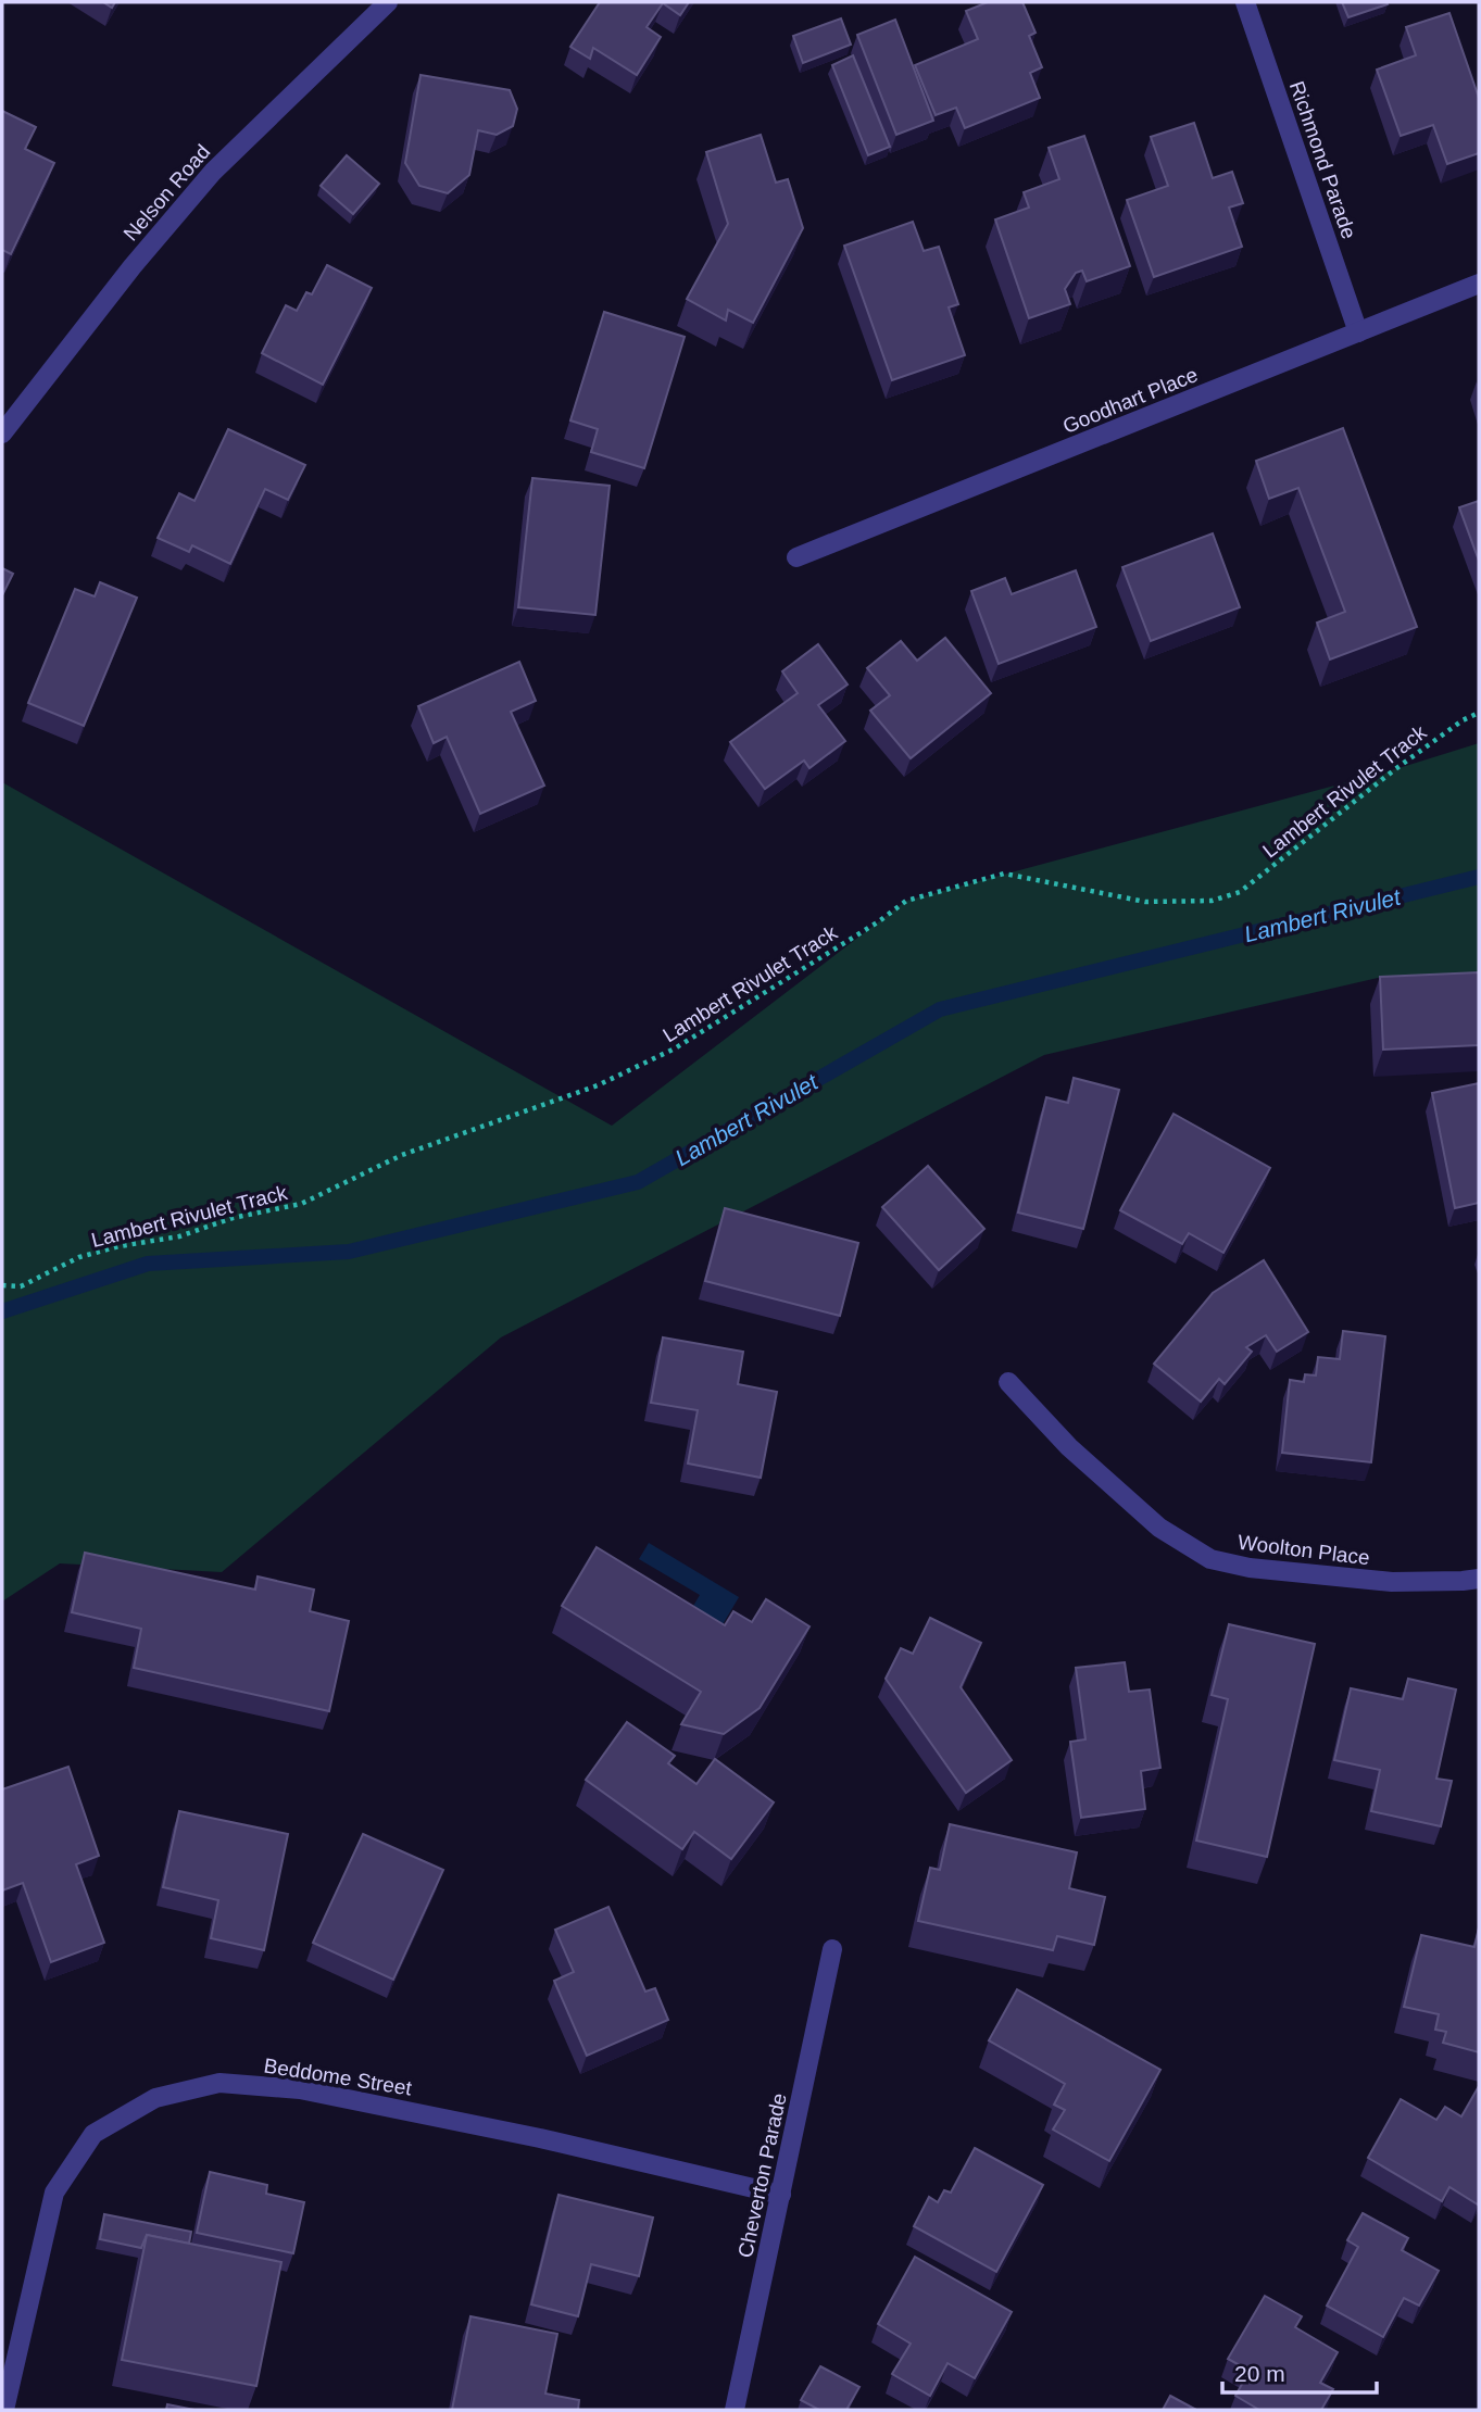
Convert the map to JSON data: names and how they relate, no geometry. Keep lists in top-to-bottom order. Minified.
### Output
{"streets":{"street":["Richmond Parade","Nelson Road","Goodhart Place","Woolton Place","Beddome Street","Cheverton Parade"],"path":["Lambert Rivulet Track"]},"crossings":[["Richmond Parade","Goodhart Place"],["Beddome Street","Cheverton Parade"]],"water":["Lambert Rivulet"],"scale_bar":"20 m"}
